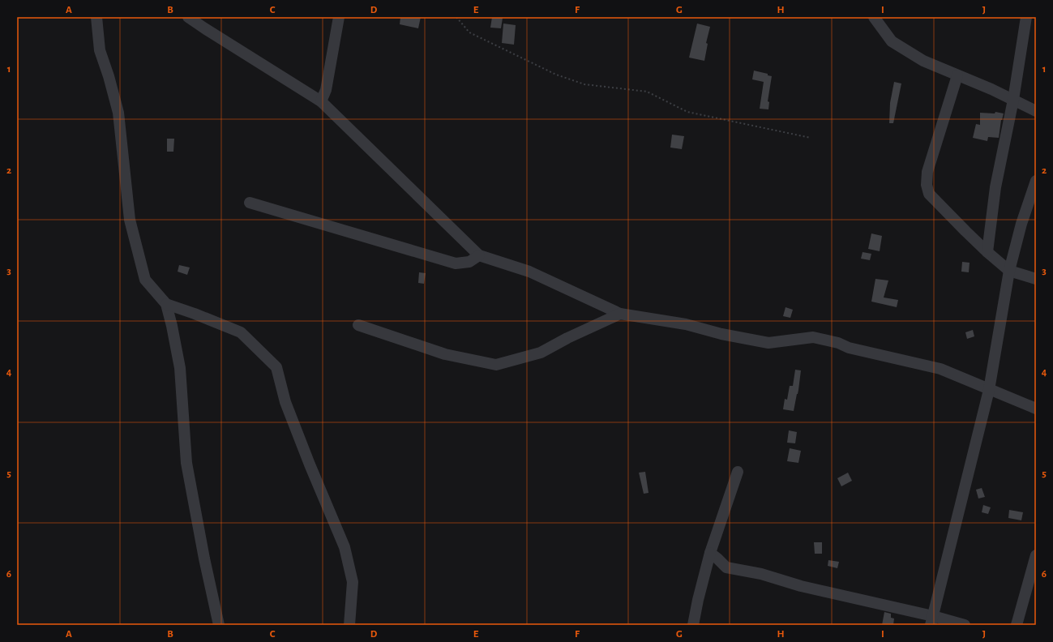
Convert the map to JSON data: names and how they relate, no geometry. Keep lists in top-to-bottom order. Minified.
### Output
{"grid":{"columns":["A","B","C","D","E","F","G","H","I","J"],"rows":["1","2","3","4","5","6"]}}
